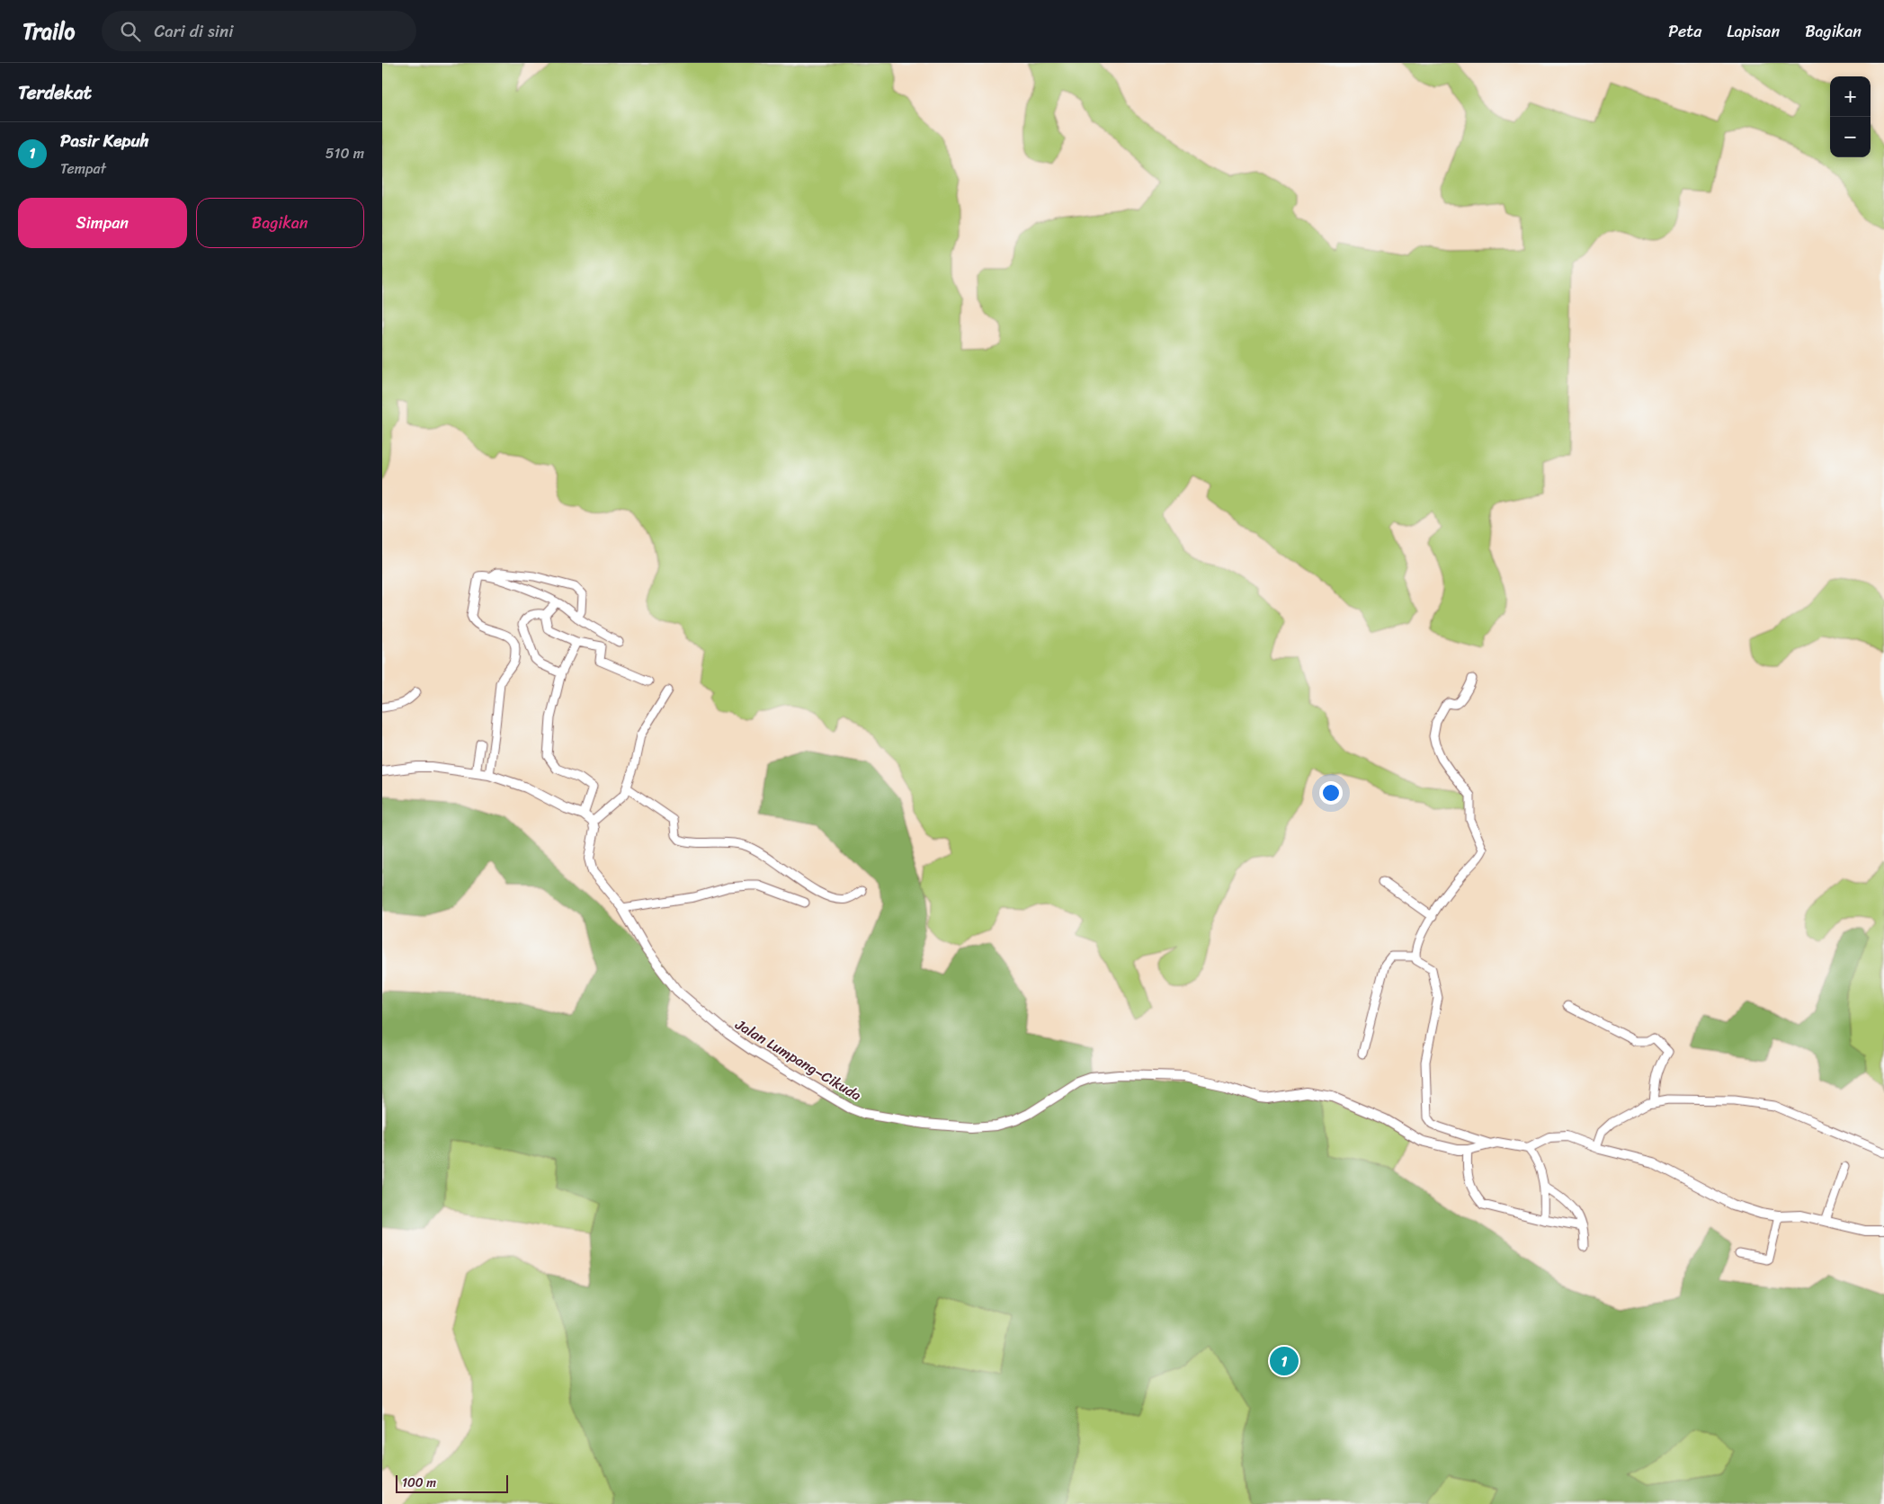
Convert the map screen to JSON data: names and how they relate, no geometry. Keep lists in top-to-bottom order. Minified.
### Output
{"streets":{"street":["Jalan Lumpang–Cikuda"]},"scale_bar":"100 m","page":{"header":"Trailo","search":"Cari di sini","nav":["Peta","Lapisan","Bagikan"],"heading":"Terdekat","map_buttons":["+","−"],"list":[{"mark":"1","name":"Pasir Kepuh","note":"Tempat","value":"510 m"}],"buttons":["Simpan","Bagikan"],"pins":"1","scale":"100 m"}}
